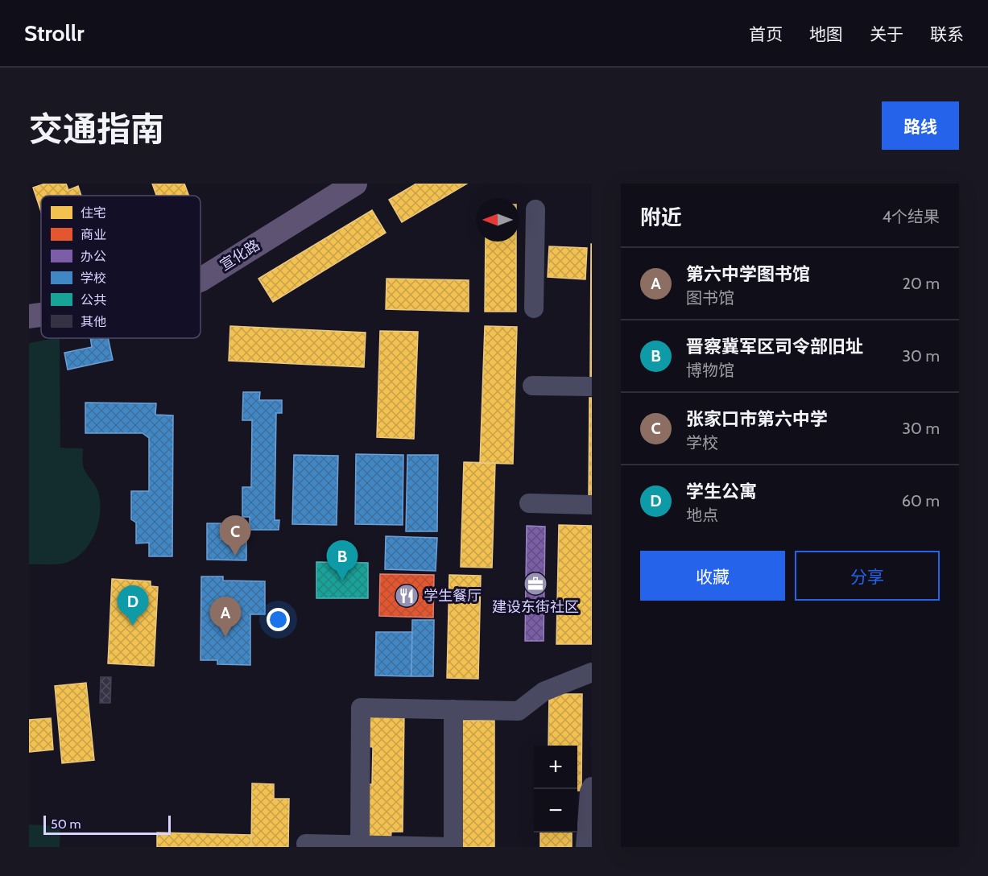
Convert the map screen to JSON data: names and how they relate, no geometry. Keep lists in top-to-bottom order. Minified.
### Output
{"streets":{"main road":["宣化路"]},"places":{"office":["建设东街社区"],"restaurant":["学生餐厅"]},"legend":["住宅","商业","办公","学校","公共","其他"],"scale_bar":"50 m","north":"left","page":{"header":"Strollr","nav":["首页","地图","关于","联系"],"title":"交通指南","buttons":["路线",["收藏","分享"]],"heading":["附近","4个结果"],"list":[{"mark":"A","name":"第六中学图书馆","note":"图书馆","value":"20 m"},{"mark":"B","name":"晋察冀军区司令部旧址","note":"博物馆","value":"30 m"},{"mark":"C","name":"张家口市第六中学","note":"学校","value":"30 m"},{"mark":"D","name":"学生公寓","note":"地点","value":"60 m"}],"pins":["C","B","D","A"],"map_buttons":["+","−"],"scale":"50 m"}}
